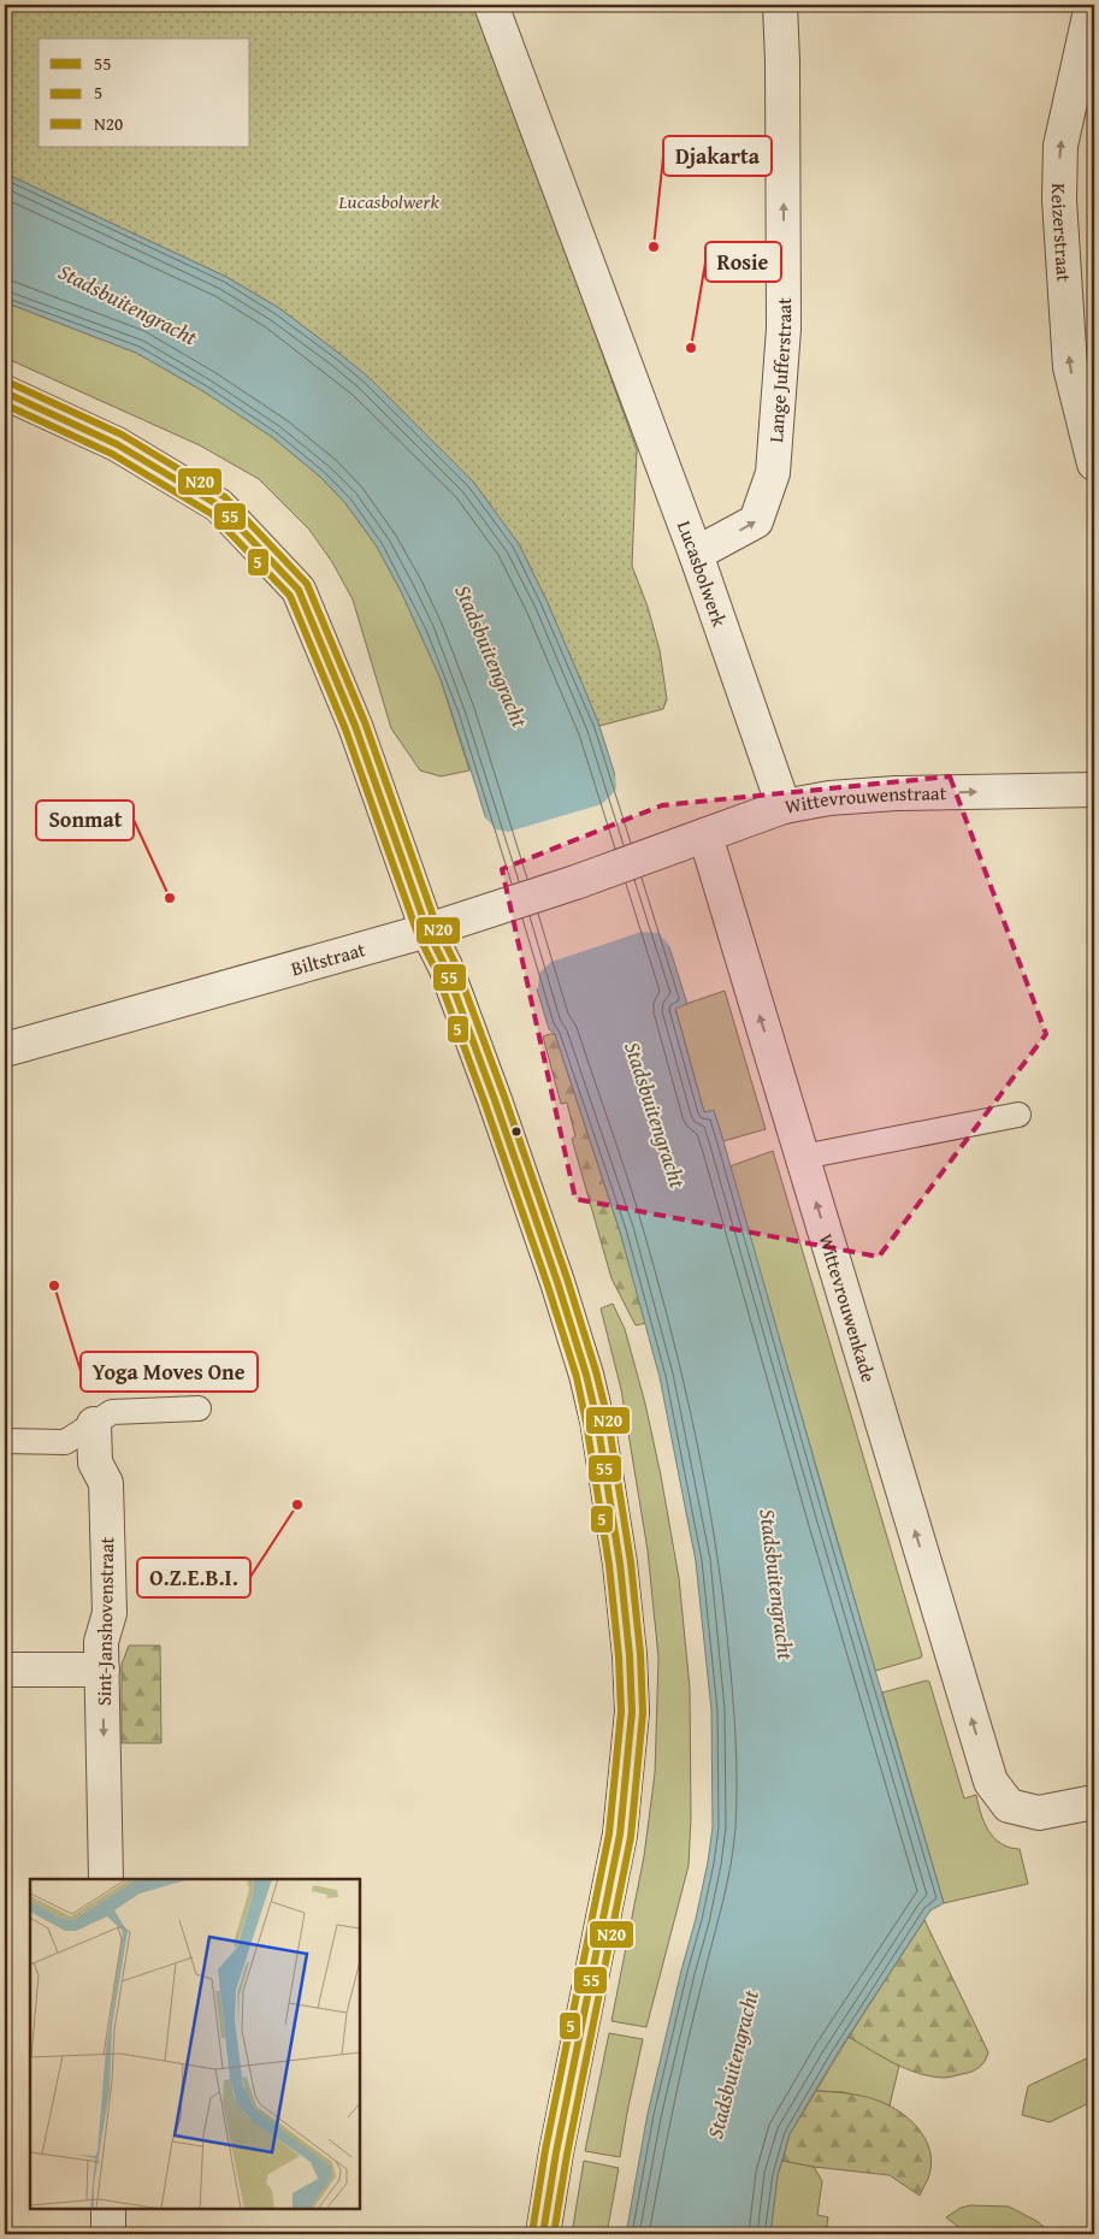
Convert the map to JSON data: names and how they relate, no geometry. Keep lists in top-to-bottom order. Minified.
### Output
{"streets":{"street":["Keizerstraat","Lange Jufferstraat","Lucasbolwerk","Wittevrouwenstraat","Biltstraat","Wittevrouwenkade","Sint-Janshovenstraat"]},"crossings":[["Lange Jufferstraat","Lucasbolwerk"],["Lucasbolwerk","Wittevrouwenstraat"],["Wittevrouwenstraat","Biltstraat"],["Wittevrouwenstraat","Wittevrouwenkade"]],"one_way":["Keizerstraat","Lange Jufferstraat","Wittevrouwenstraat","Sint-Janshovenstraat"],"water":["Stadsbuitengracht"],"parks":["Lucasbolwerk"],"places":["Djakarta","Rosie","Sonmat","Yoga Moves One","O.Z.E.B.I."],"lines":["transit line N20","transit line 55","transit line 5"],"legend":["55","5","N20"]}
